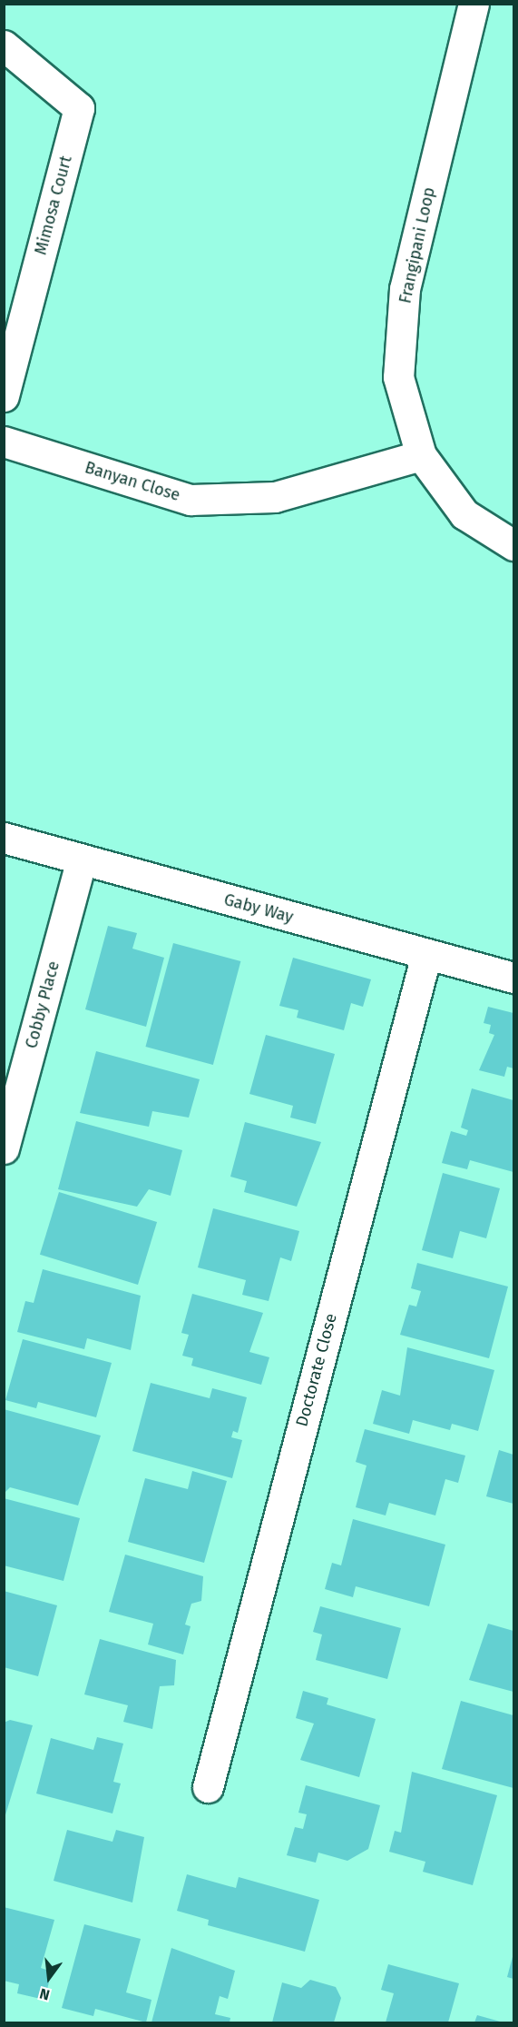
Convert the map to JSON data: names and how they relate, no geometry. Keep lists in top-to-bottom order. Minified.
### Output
{"streets":{"street":["Mimosa Court","Frangipani Loop","Banyan Close","Gaby Way","Cobby Place","Doctorate Close"]},"crossings":[["Frangipani Loop","Banyan Close"],["Gaby Way","Cobby Place"],["Gaby Way","Doctorate Close"]],"north":"bottom"}
